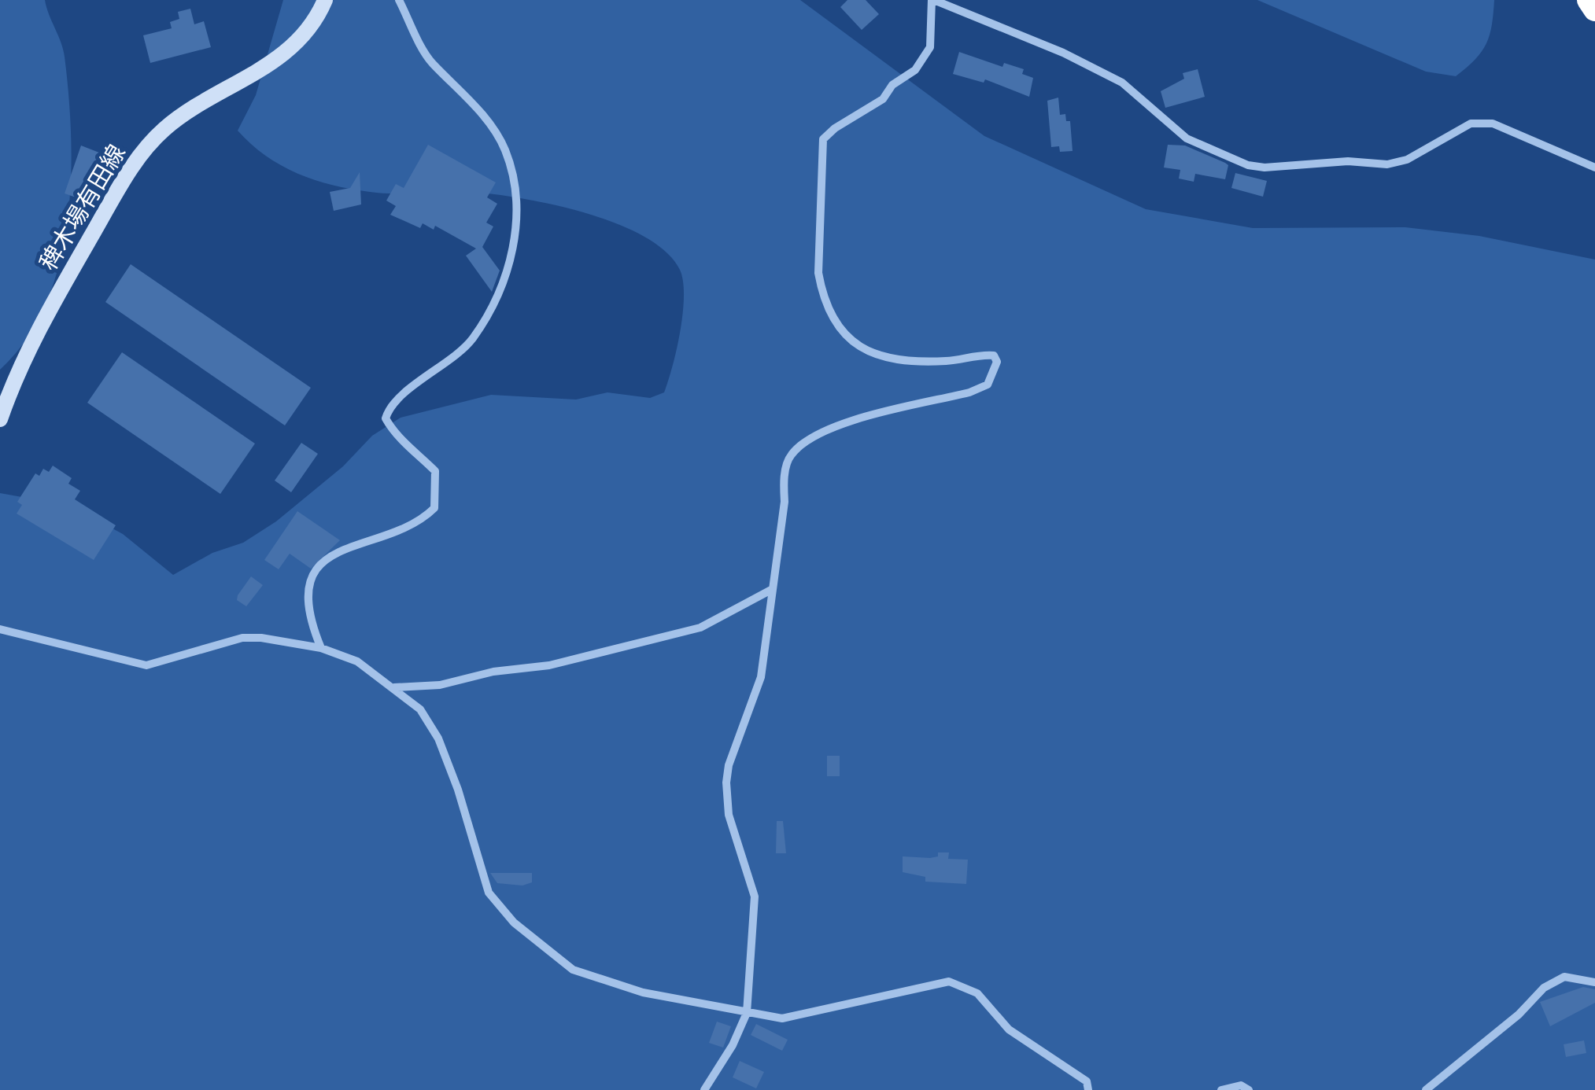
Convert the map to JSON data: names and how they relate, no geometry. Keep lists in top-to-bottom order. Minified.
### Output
{"streets":{"main road":["稗木場有田線"]}}
